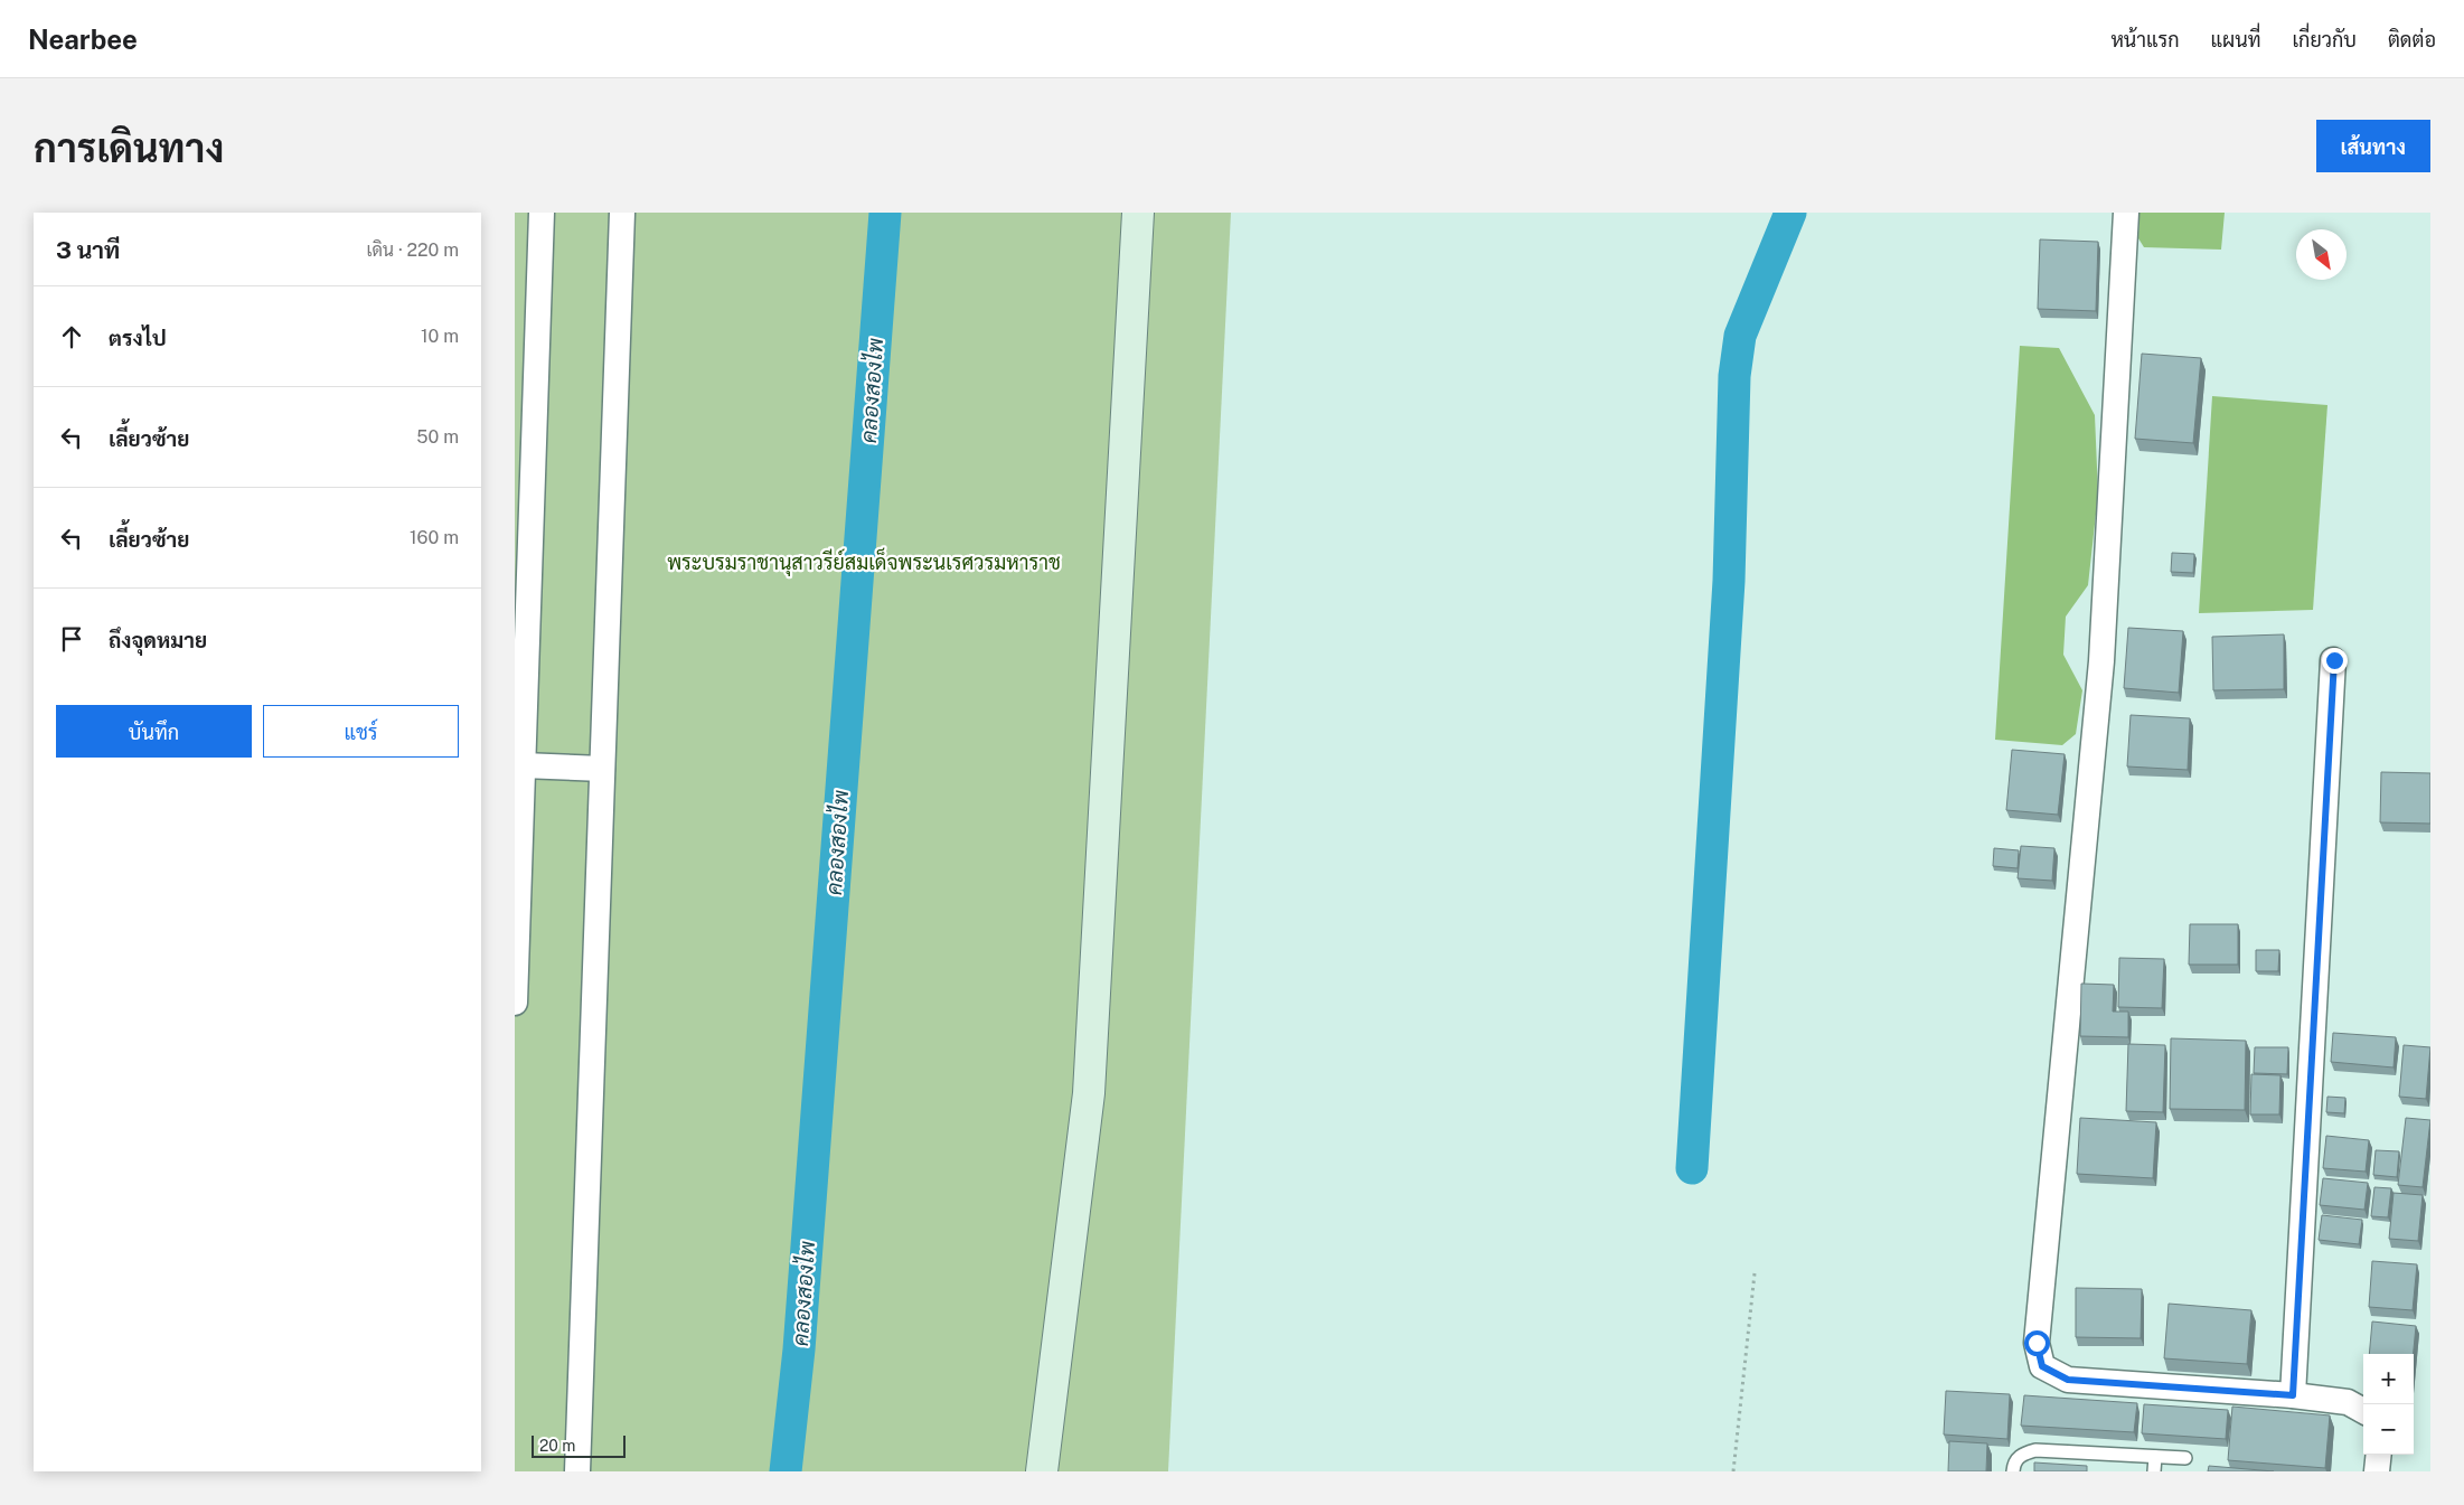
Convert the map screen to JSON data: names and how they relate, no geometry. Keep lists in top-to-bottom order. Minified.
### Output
{"water":["คลองสองไพ"],"parks":["พระบรมราชานุสาวรีย์สมเด็จพระนเรศวรมหาราช"],"scale_bar":"20 m","north":"bottom right","page":{"header":"Nearbee","nav":["หน้าแรก","แผนที่","เกี่ยวกับ","ติดต่อ"],"buttons":["เส้นทาง",["บันทึก","แชร์"]],"title":"การเดินทาง","heading":["3 นาที","เดิน · 220 m"],"list":[["ตรงไป","10 m"],["เลี้ยวซ้าย","50 m"],["เลี้ยวซ้าย","160 m"],"ถึงจุดหมาย"],"map_buttons":["+","−"],"scale":"20 m"}}
